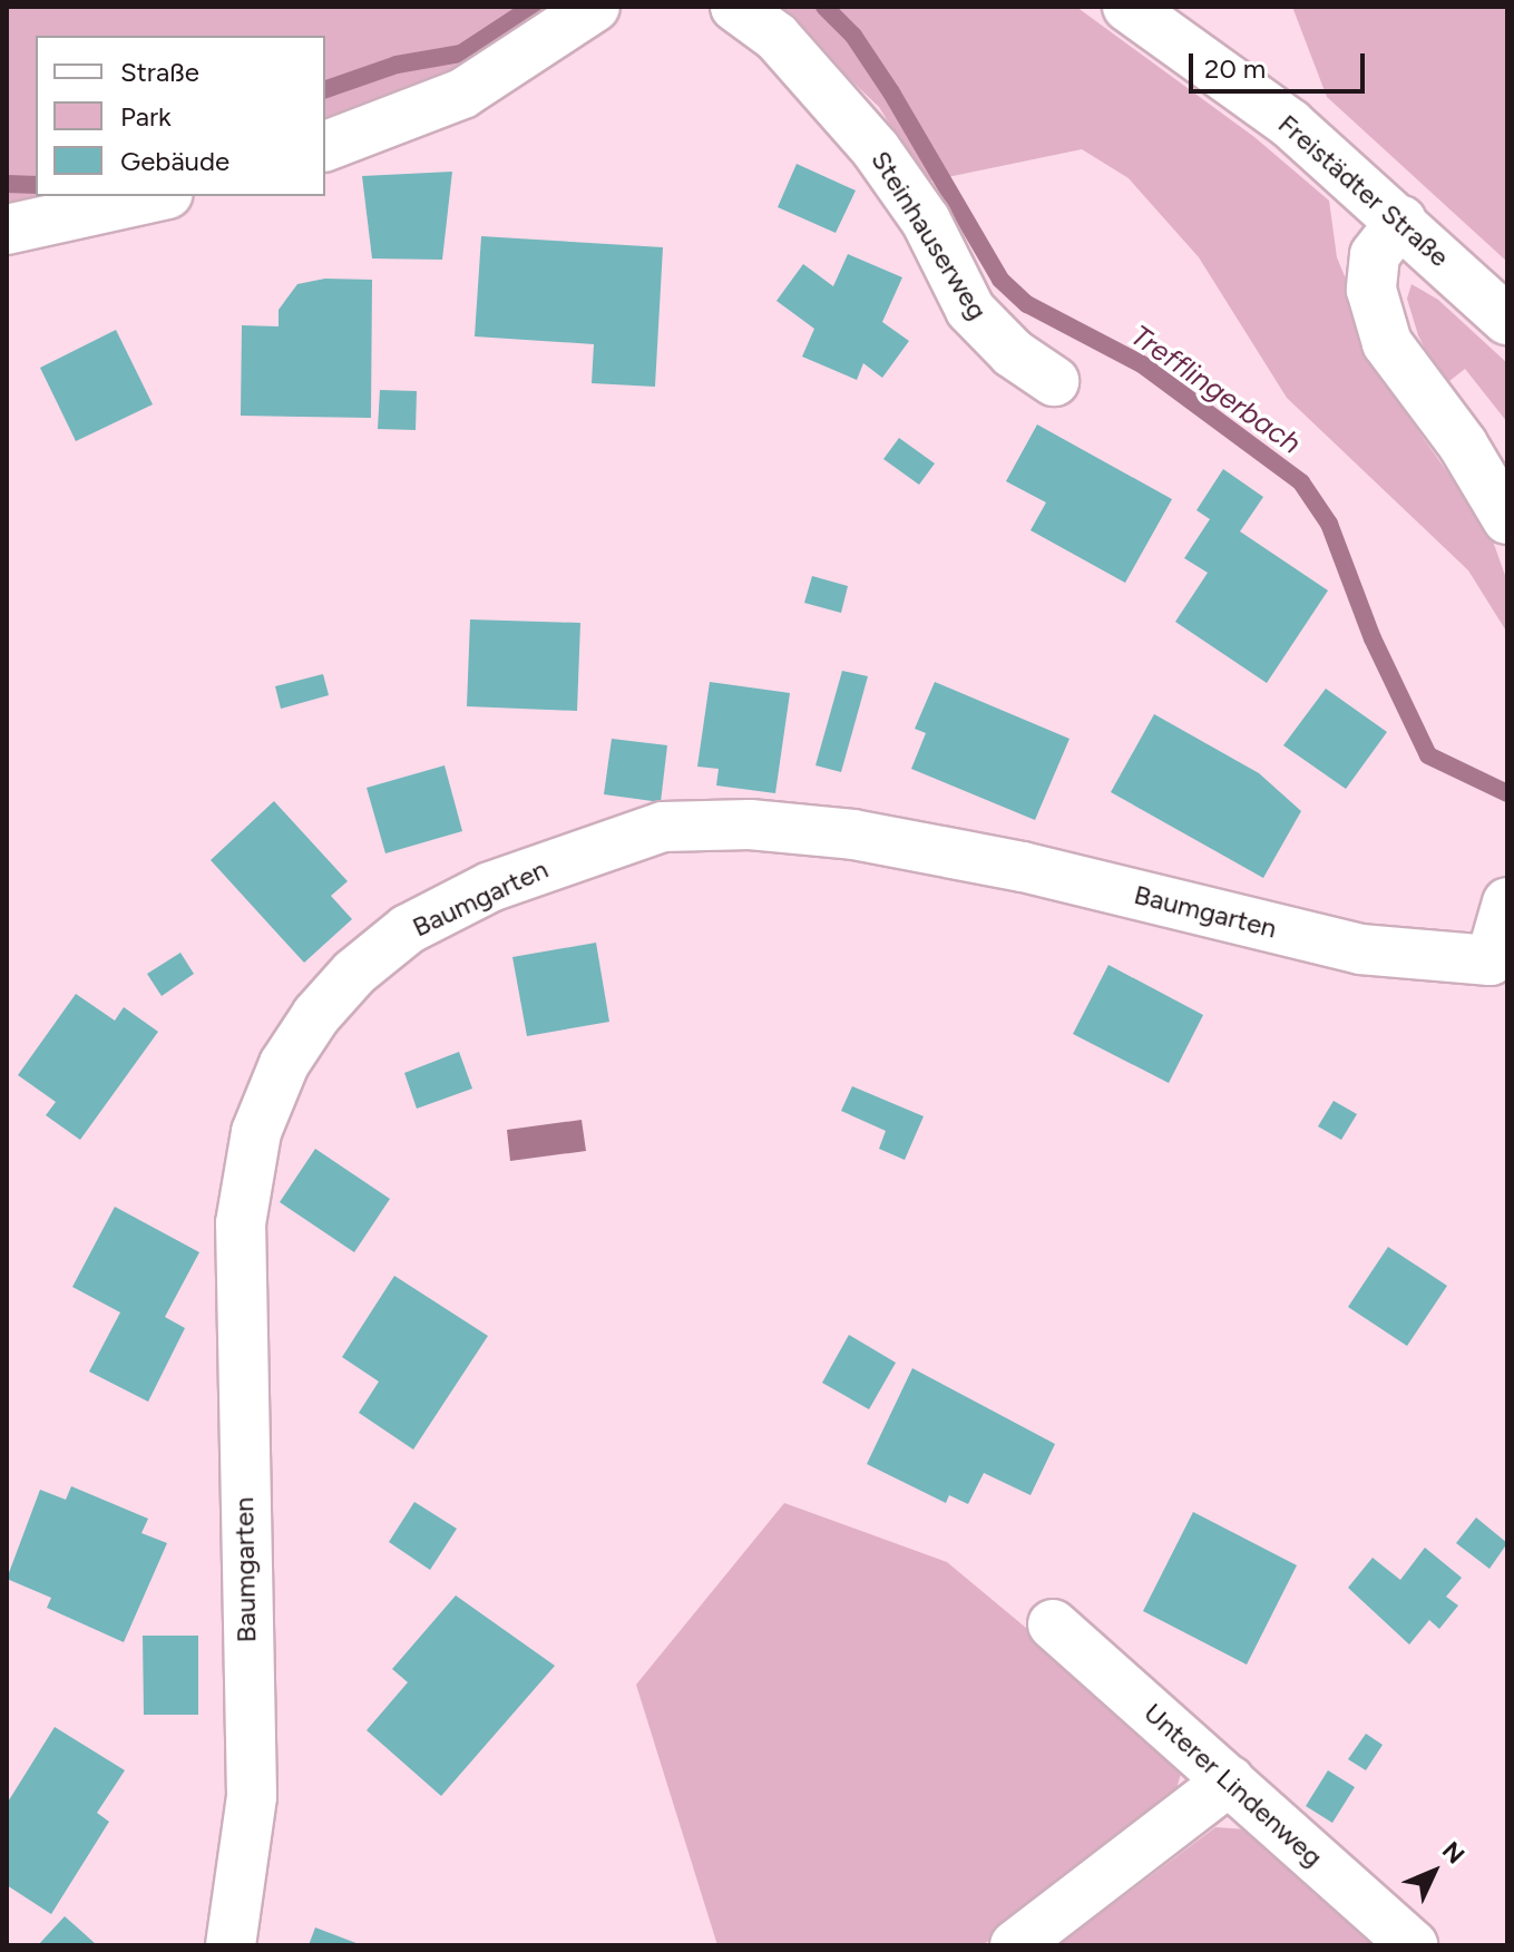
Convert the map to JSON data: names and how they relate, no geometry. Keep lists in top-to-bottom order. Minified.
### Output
{"streets":{"street":["Freistädter Straße","Steinhauserweg","Baumgarten","Unterer Lindenweg"]},"water":["Trefflingerbach"],"legend":["Straße","Park","Gebäude"],"scale_bar":"20 m","north":"top right"}
